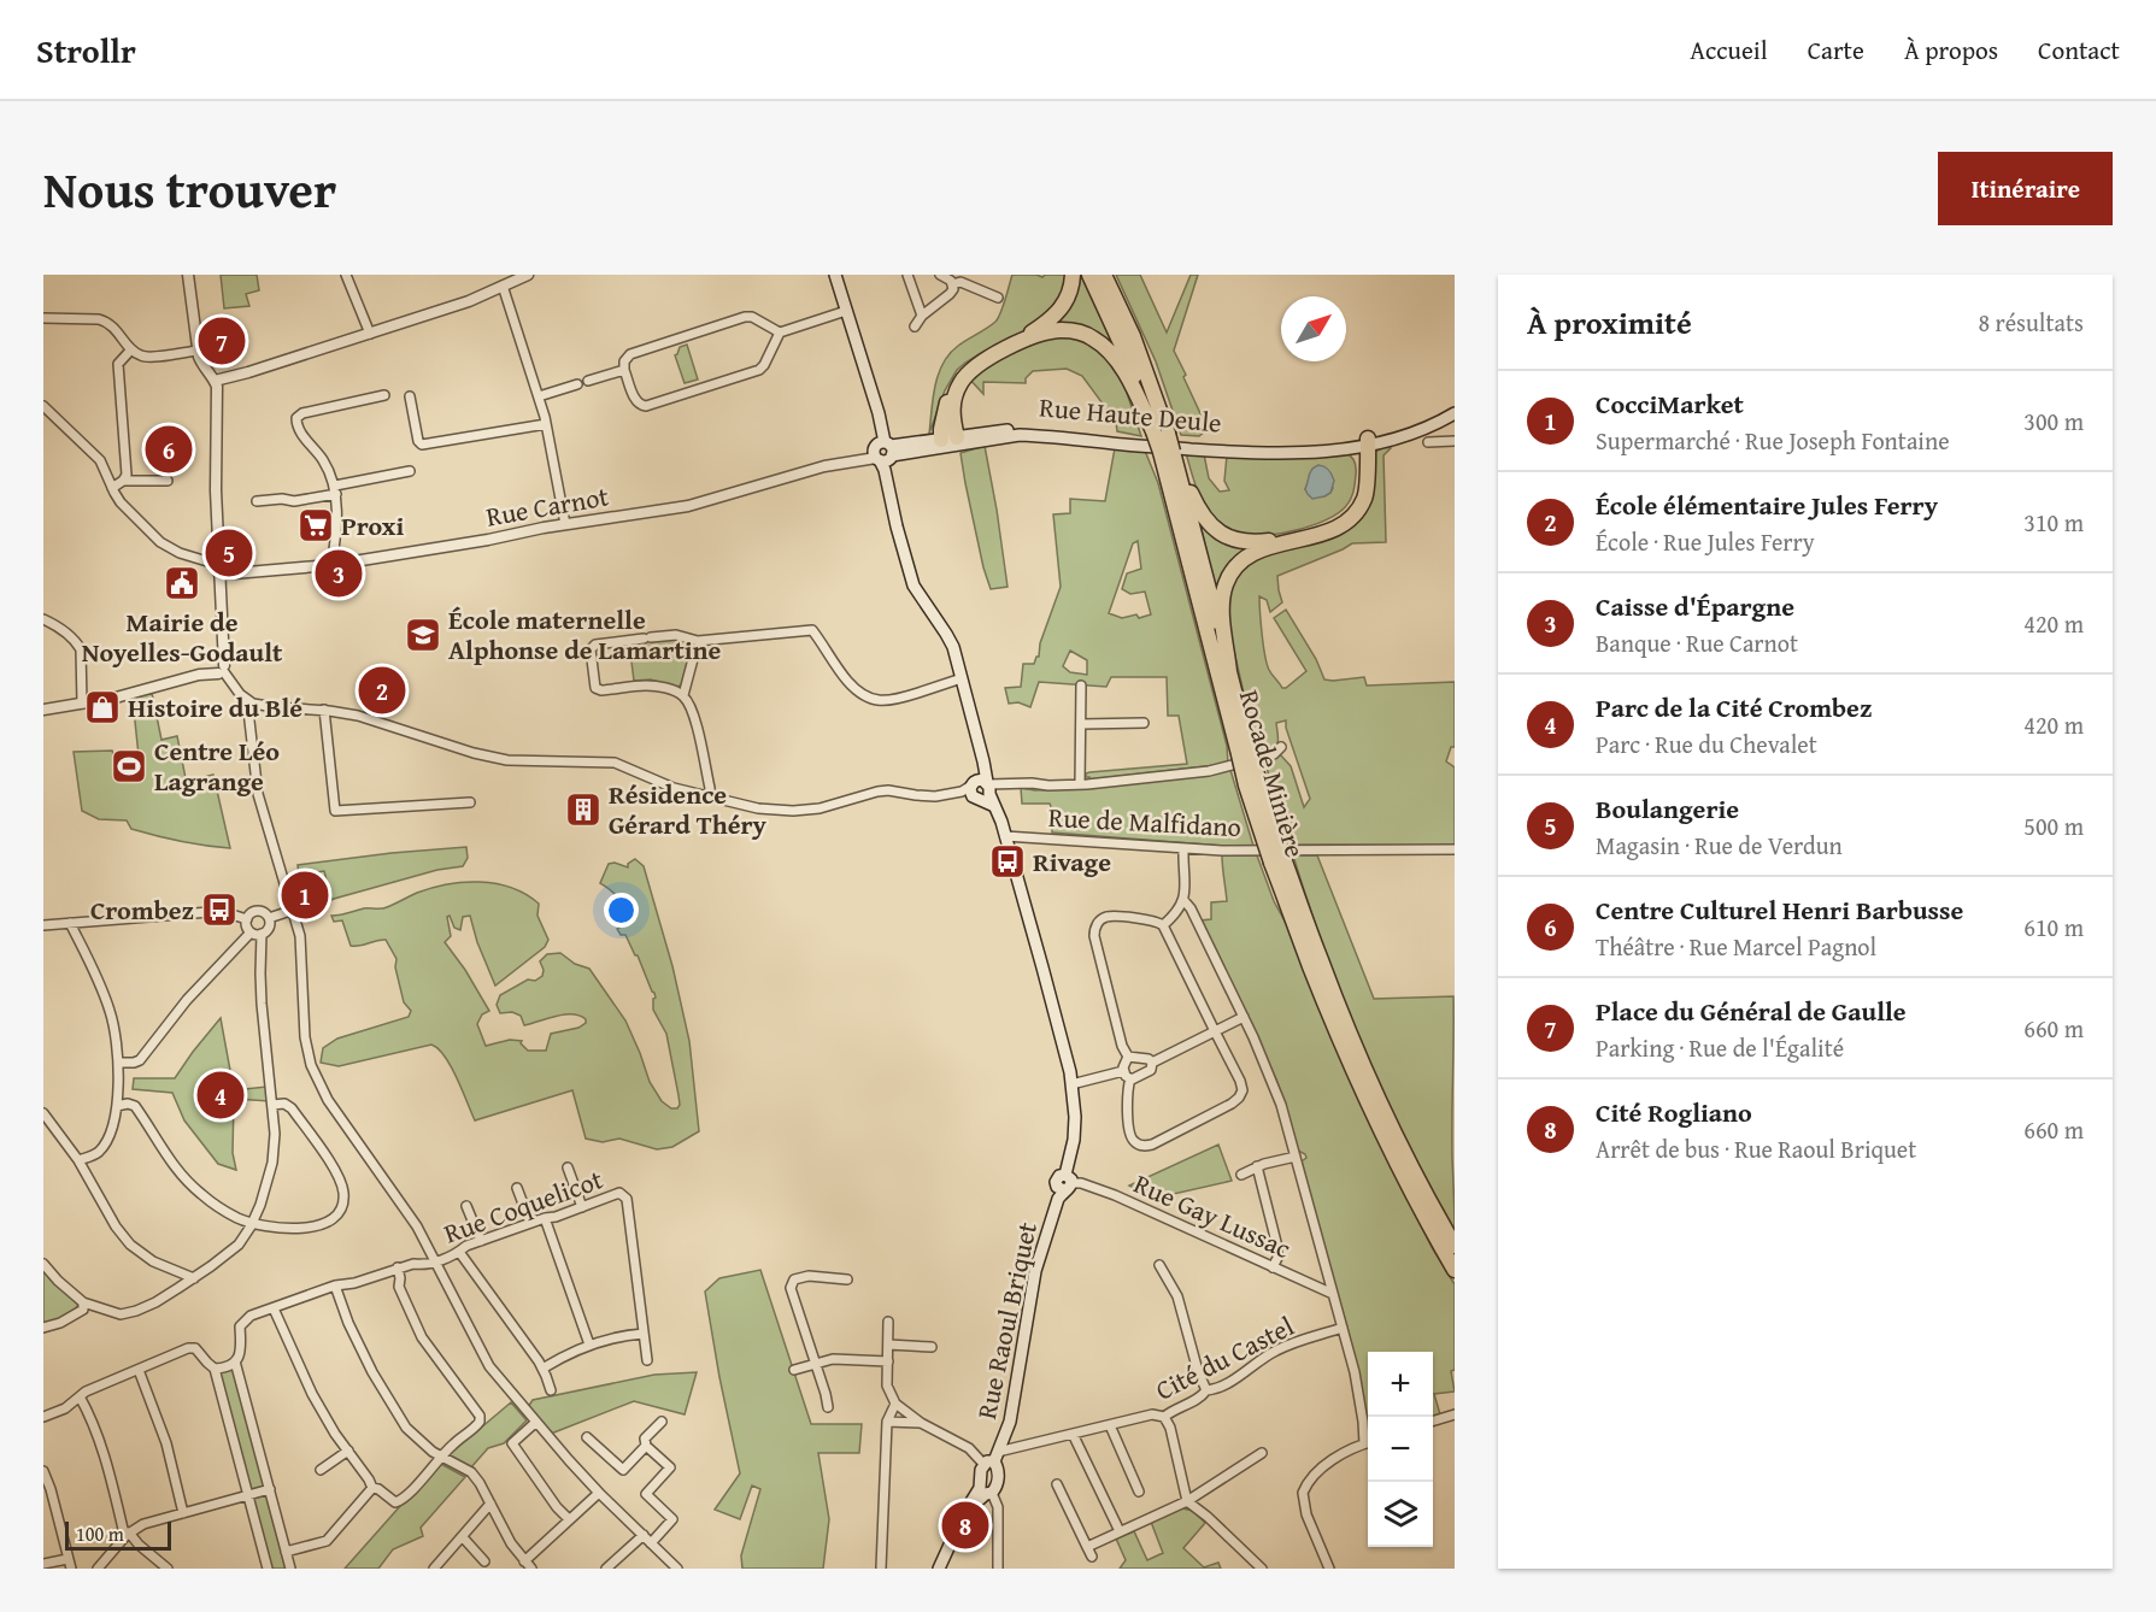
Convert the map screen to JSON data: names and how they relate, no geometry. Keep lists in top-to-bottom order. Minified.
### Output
{"streets":{"highway":["Rocade Minière"],"main road":["Rue Haute Deule","Rue Raoul Briquet"],"street":["Rue Carnot","Rue de Malfidano","Rue Coquelicot","Rue Gay Lussac","Cité du Castel"]},"crossings":[["Rue Haute Deule","Rue Carnot"],["Rue Haute Deule","Rue Raoul Briquet"],["Rue Carnot","Rue Raoul Briquet"],["Rue de Malfidano","Rue Raoul Briquet"],["Rue Gay Lussac","Rue Raoul Briquet"],["Rue Raoul Briquet","Cité du Castel"]],"places":{"supermarket":["Proxi"],"public building":["Mairie de Noyelles-Godault"],"school or university":["École maternelle Alphonse de Lamartine"],"shop":["Histoire du Blé"],"sports":["Centre Léo Lagrange"],"building":["Résidence Gérard Théry"],"bus stop":["Rivage","Crombez"]},"scale_bar":"100 m","north":"top right","page":{"header":"Strollr","nav":["Accueil","Carte","À propos","Contact"],"title":"Nous trouver","buttons":"Itinéraire","heading":["À proximité","8 résultats"],"pins":["7","6","5","3","2","1","4","8"],"list":[{"mark":"1","name":"CocciMarket","note":"Supermarché · Rue Joseph Fontaine","value":"300 m"},{"mark":"2","name":"École élémentaire Jules Ferry","note":"École · Rue Jules Ferry","value":"310 m"},{"mark":"3","name":"Caisse d'Épargne","note":"Banque · Rue Carnot","value":"420 m"},{"mark":"4","name":"Parc de la Cité Crombez","note":"Parc · Rue du Chevalet","value":"420 m"},{"mark":"5","name":"Boulangerie","note":"Magasin · Rue de Verdun","value":"500 m"},{"mark":"6","name":"Centre Culturel Henri Barbusse","note":"Théâtre · Rue Marcel Pagnol","value":"610 m"},{"mark":"7","name":"Place du Général de Gaulle","note":"Parking · Rue de l'Égalité","value":"660 m"},{"mark":"8","name":"Cité Rogliano","note":"Arrêt de bus · Rue Raoul Briquet","value":"660 m"}],"map_buttons":["+","−"],"scale":"100 m"}}
